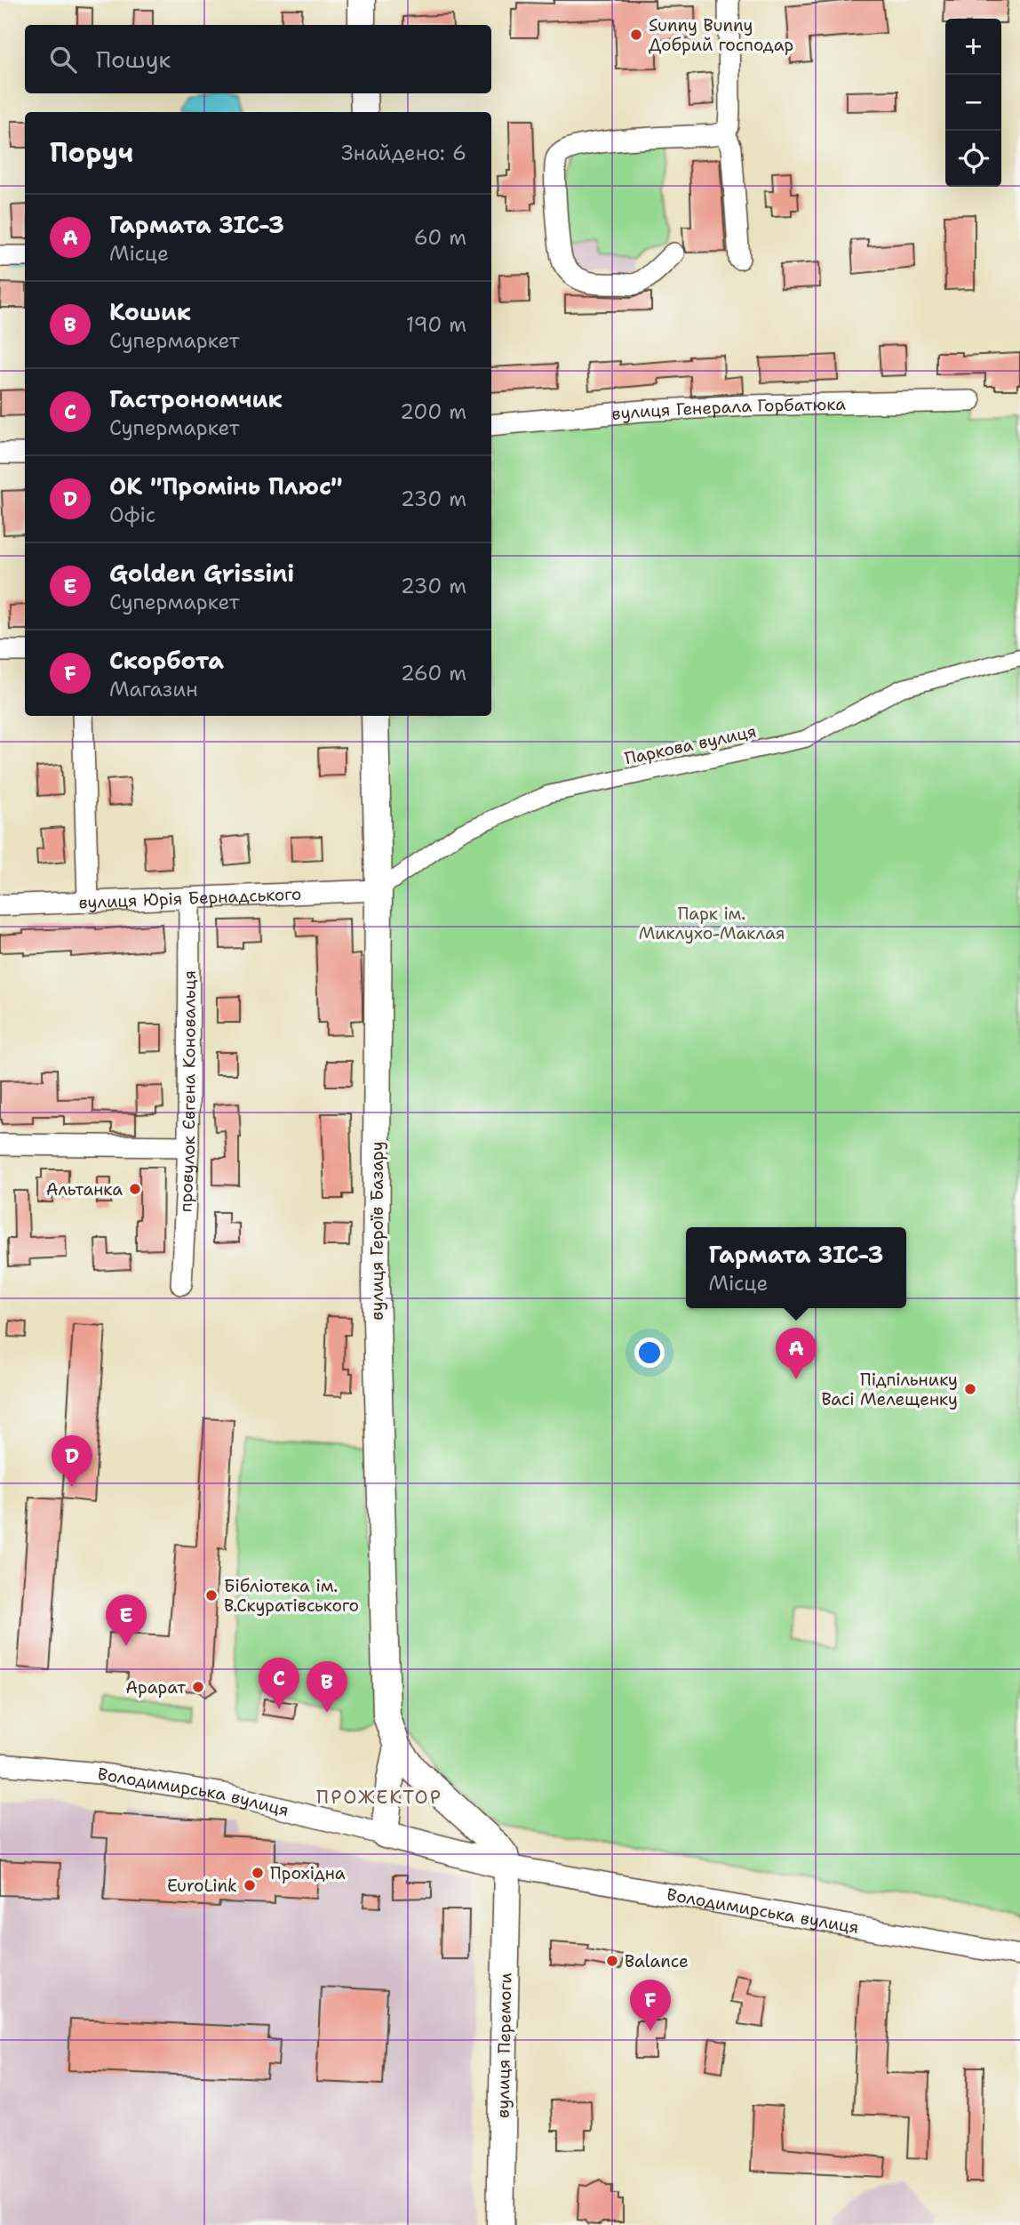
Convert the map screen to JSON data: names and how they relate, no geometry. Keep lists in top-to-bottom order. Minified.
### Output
{"streets":{"street":["вулиця Генерала Горбатюка","Паркова вулиця","вулиця Юрія Бернадського","провулок Євгена Коновальця","вулиця Героїв Базару","Володимирська вулиця","вулиця Перемоги"]},"crossings":[["Паркова вулиця","вулиця Юрія Бернадського"],["Паркова вулиця","вулиця Героїв Базару"],["вулиця Юрія Бернадського","провулок Євгена Коновальця"],["вулиця Юрія Бернадського","вулиця Героїв Базару"],["Володимирська вулиця","вулиця Перемоги"]],"districts":["ПРОЖЕКТОР"],"parks":["Парк ім. Миклухо-Маклая"],"places":["Sunny Bunny Добрий господар","Альтанка","Підпільнику Васі Мелещенку","Бібліотека ім. В.Скуратівського","Арарат","Прохідна","EuroLink","Balance"],"page":{"map_buttons":["+","−"],"search":"Пошук","heading":["Поруч","Знайдено: 6"],"list":[{"mark":"A","name":"Гармата ЗІС-3","note":"Місце","value":"60 m"},{"mark":"B","name":"Кошик","note":"Супермаркет","value":"190 m"},{"mark":"C","name":"Гастрономчик","note":"Супермаркет","value":"200 m"},{"mark":"D","name":"ОК \"Промінь Плюс\"","note":"Офіс","value":"230 m"},{"mark":"E","name":"Golden Grissini","note":"Супермаркет","value":"230 m"},{"mark":"F","name":"Скорбота","note":"Магазин","value":"260 m"}],"popup":["Гармата ЗІС-3","Місце"],"pins":["A","D","E","C","B","F"]}}
